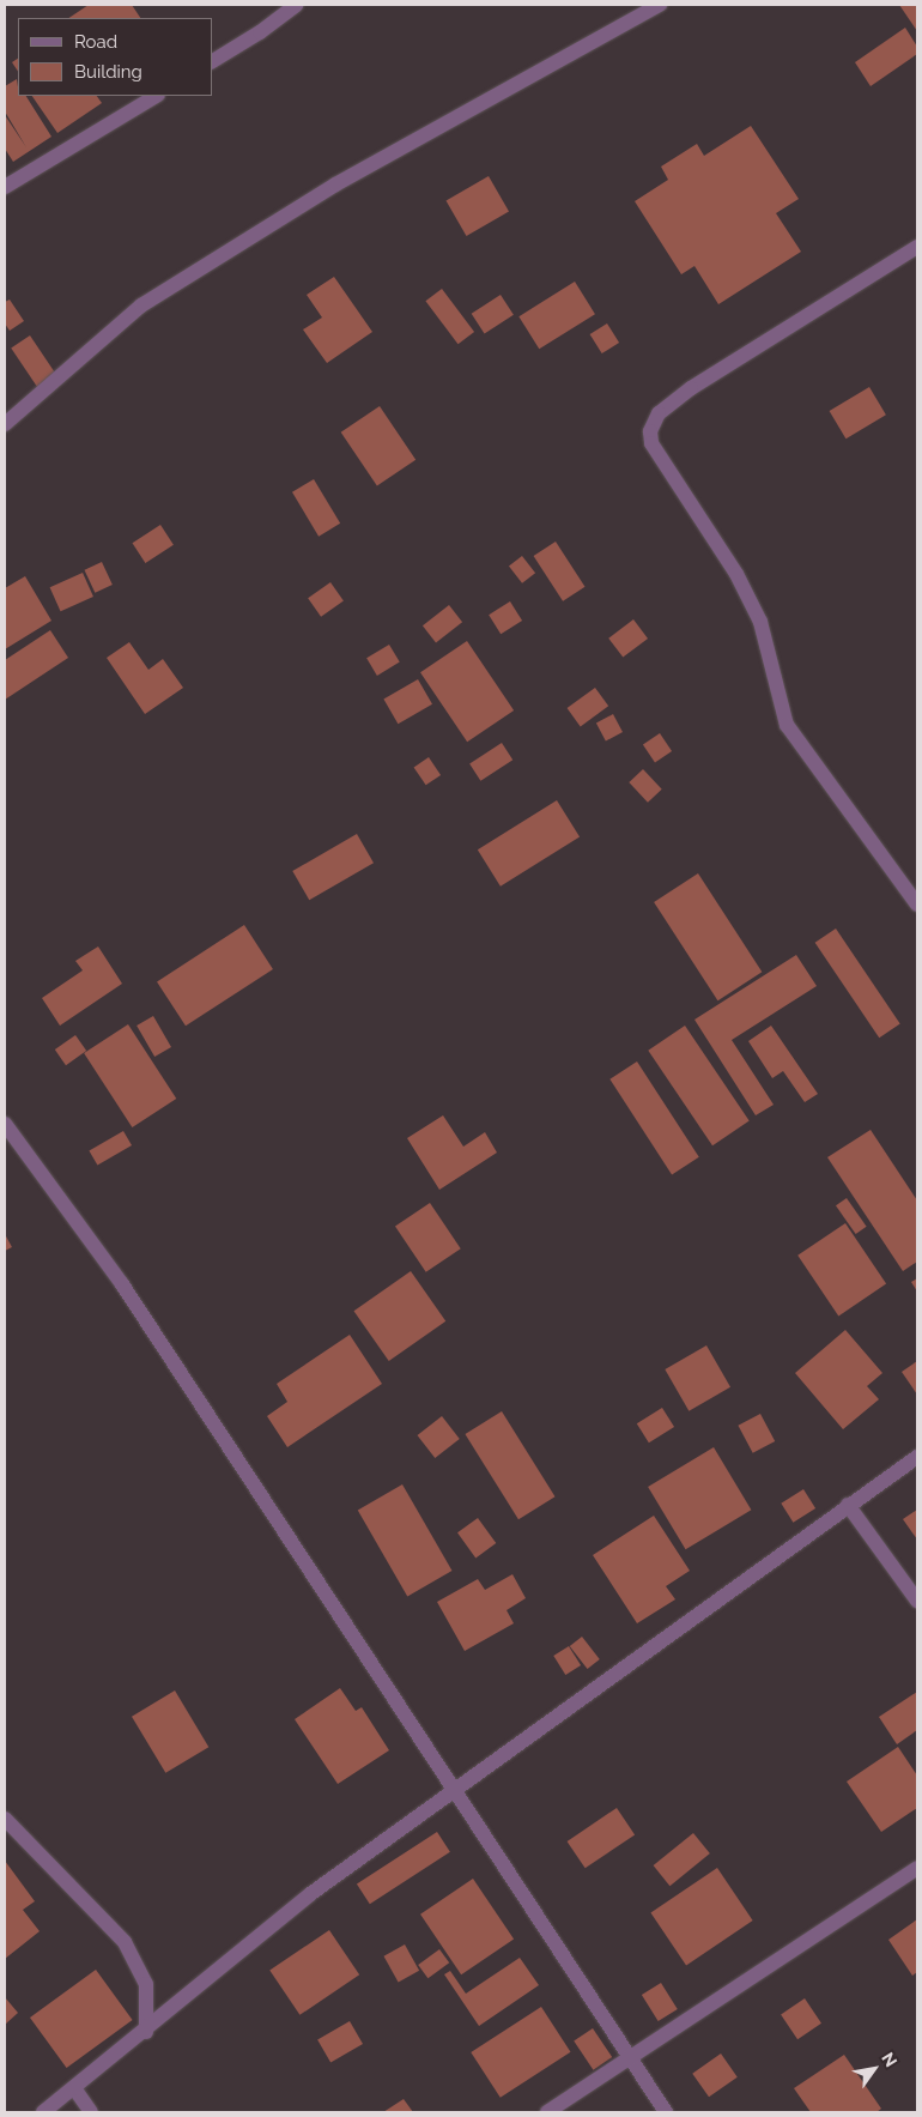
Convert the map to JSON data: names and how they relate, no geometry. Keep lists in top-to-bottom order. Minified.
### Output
{"legend":["Road","Building"],"north":"top right"}
